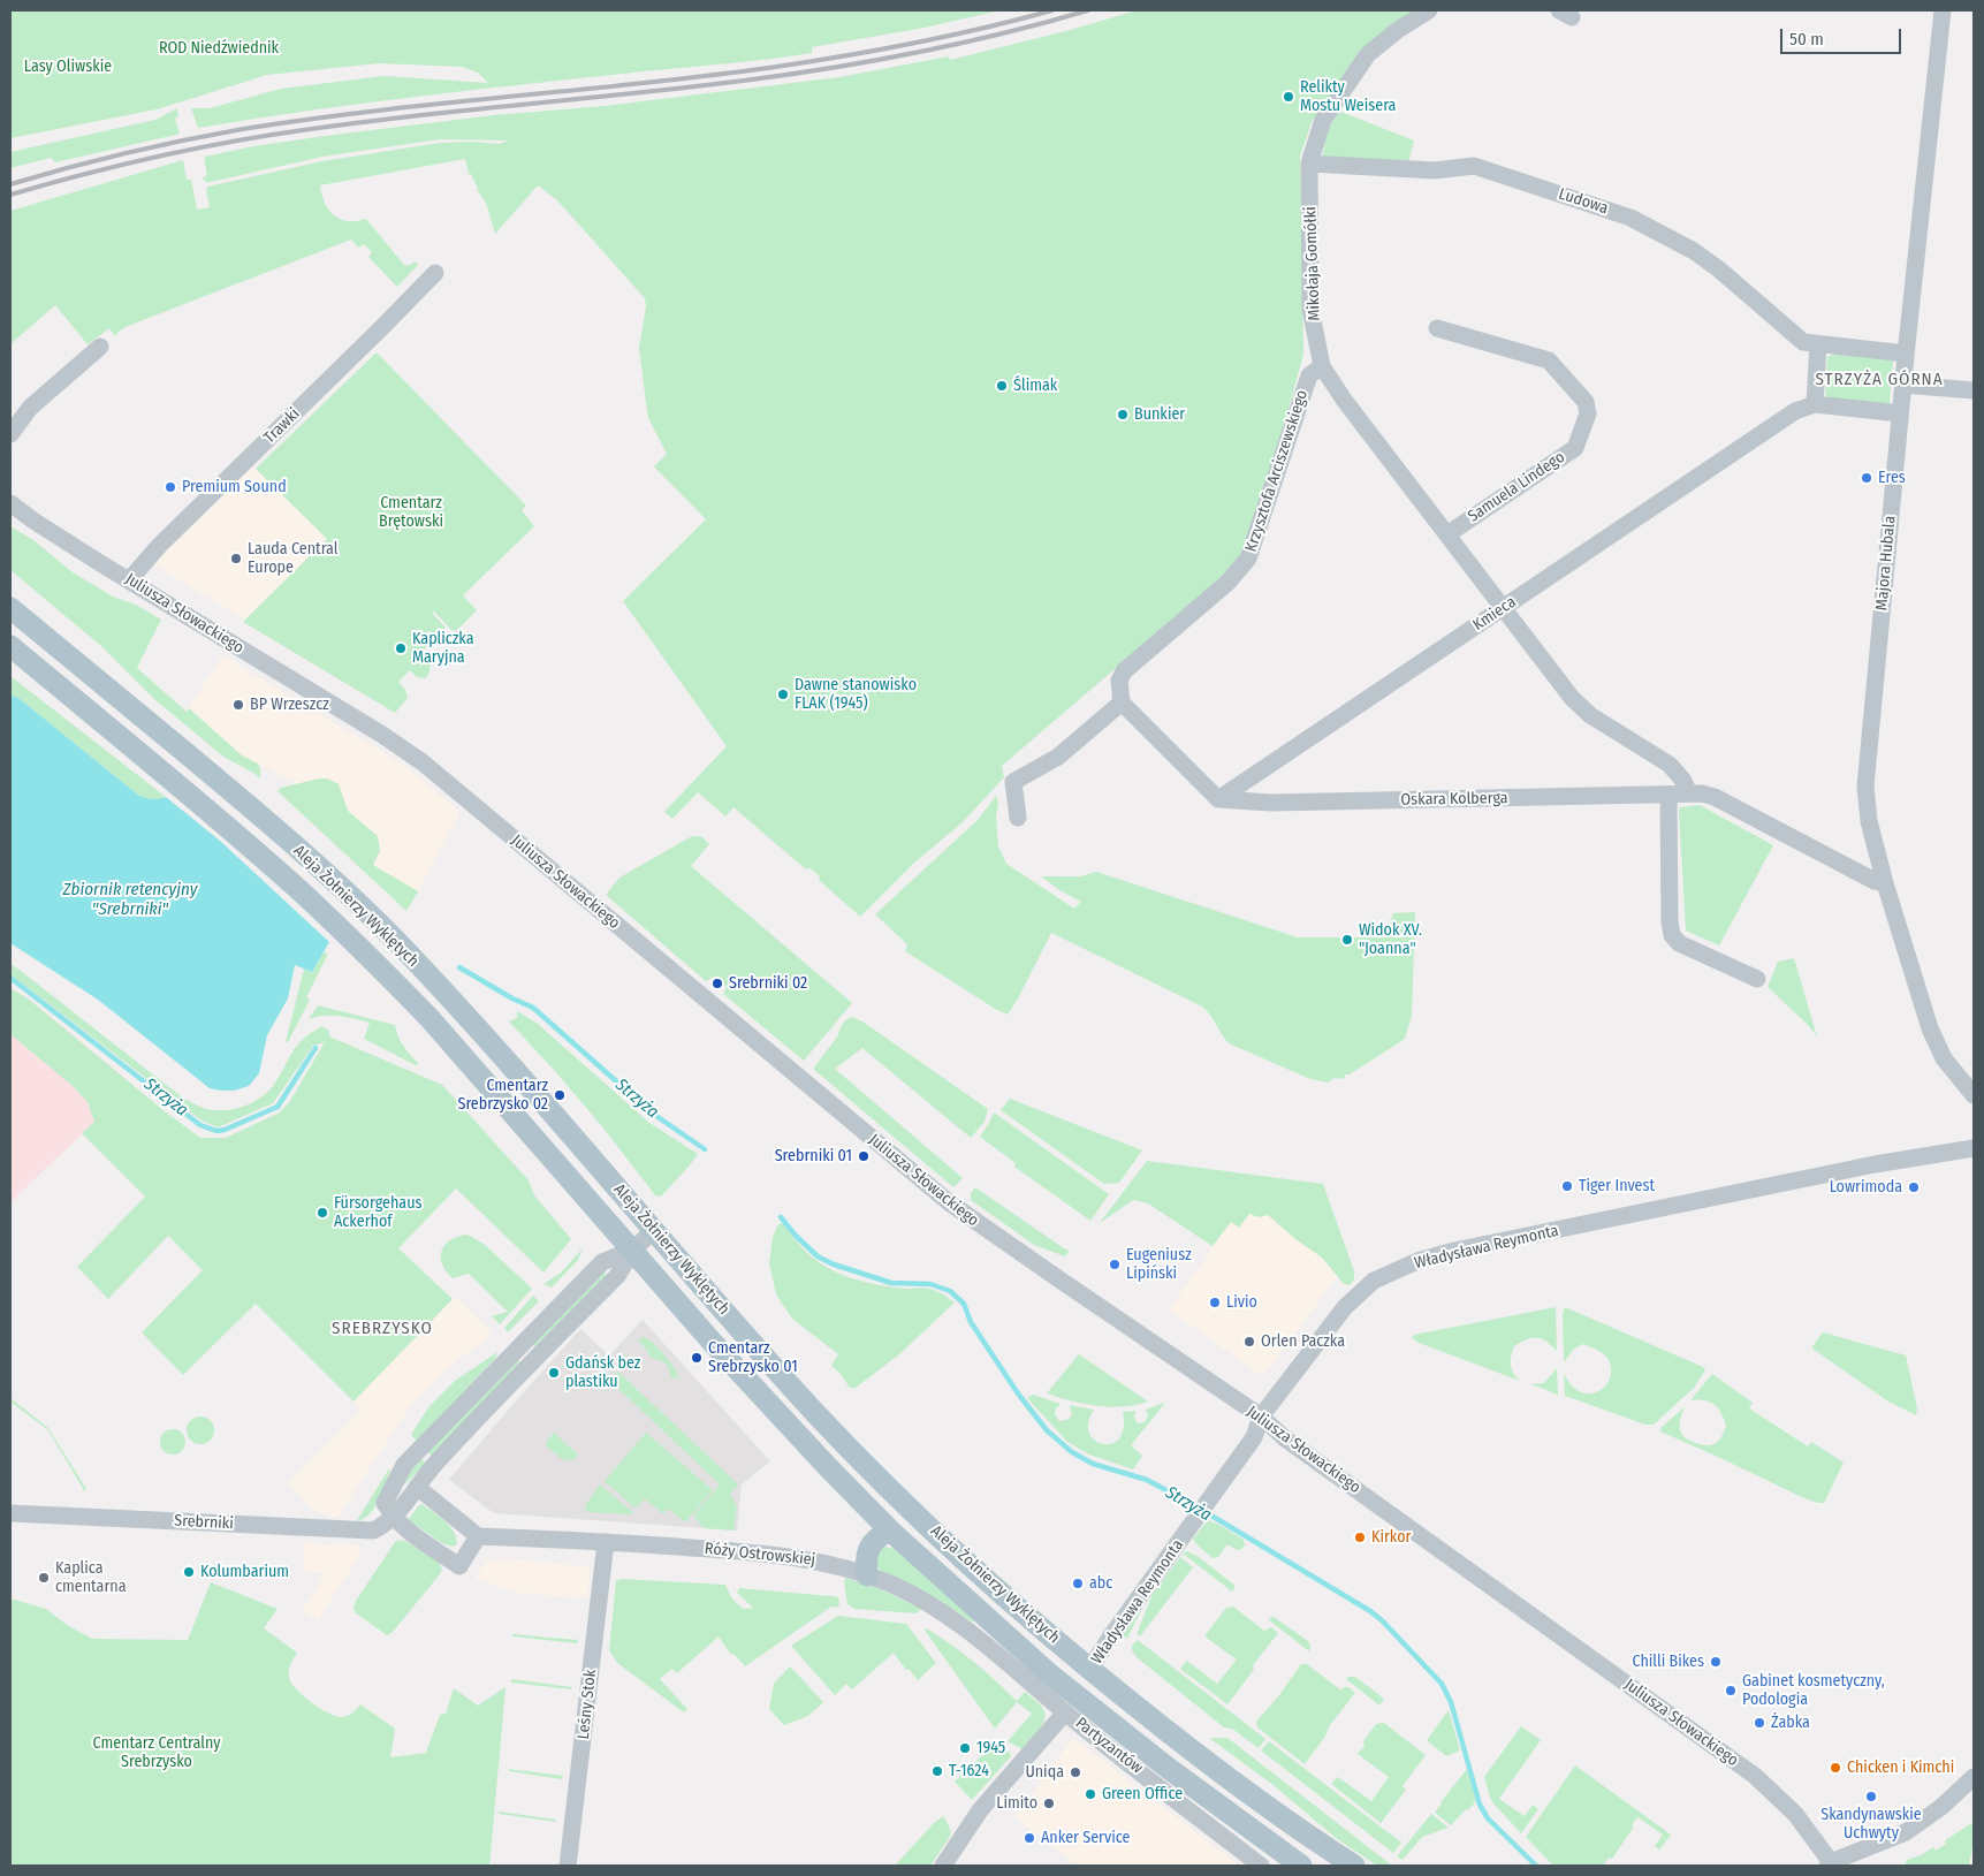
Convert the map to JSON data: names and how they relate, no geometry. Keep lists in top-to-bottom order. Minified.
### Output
{"streets":{"main road":["Aleja Żołnierzy Wyklętych"],"street":["Ludowa","Mikołaja Gomółki","Trawki","Krzysztofa Arciszewskiego","Samuela Lindego","Majora Hubala","Juliusza Słowackiego","Kmieca","Oskara Kolberga","Władysława Reymonta","Srebrniki","Róży Ostrowskiej","Leśny Stok","Partyzantów"]},"crossings":[["Ludowa","Mikołaja Gomółki"],["Ludowa","Majora Hubala"],["Mikołaja Gomółki","Krzysztofa Arciszewskiego"],["Mikołaja Gomółki","Samuela Lindego"],["Mikołaja Gomółki","Kmieca"],["Trawki","Juliusza Słowackiego"],["Majora Hubala","Kmieca"],["Majora Hubala","Oskara Kolberga"],["Juliusza Słowackiego","Władysława Reymonta"],["Kmieca","Oskara Kolberga"],["Aleja Żołnierzy Wyklętych","Władysława Reymonta"],["Aleja Żołnierzy Wyklętych","Srebrniki"],["Róży Ostrowskiej","Leśny Stok"],["Róży Ostrowskiej","Partyzantów"]],"districts":["STRZYŻA GÓRNA","SREBRZYSKO"],"water":["Zbiornik retencyjny \"Srebrniki\"","Strzyża"],"parks":["ROD Niedźwiednik","Lasy Oliwskie","Cmentarz Brętowski","Cmentarz Centralny Srebrzysko"],"places":["Relikty Mostu Weisera","Ślimak","Bunkier","Eres","Premium Sound","Lauda Central Europe","Kapliczka Maryjna","Dawne stanowisko FLAK (1945)","BP Wrzeszcz","Widok XV. \"Joanna\"","Srebrniki 02","Cmentarz Srebrzysko 02","Srebrniki 01","Tiger Invest","Lowrimoda","Fürsorgehaus Ackerhof","Eugeniusz Lipiński","Livio","Orlen Paczka","Cmentarz Srebrzysko 01","Gdańsk bez plastiku","Kirkor","Kolumbarium","Kaplica cmentarna","abc","Chilli Bikes","Gabinet kosmetyczny, Podologia","Żabka","1945","Chicken i Kimchi","T-1624","Uniqa","Green Office","Skandynawskie Uchwyty","Limito","Anker Service"],"scale_bar":"50 m"}
